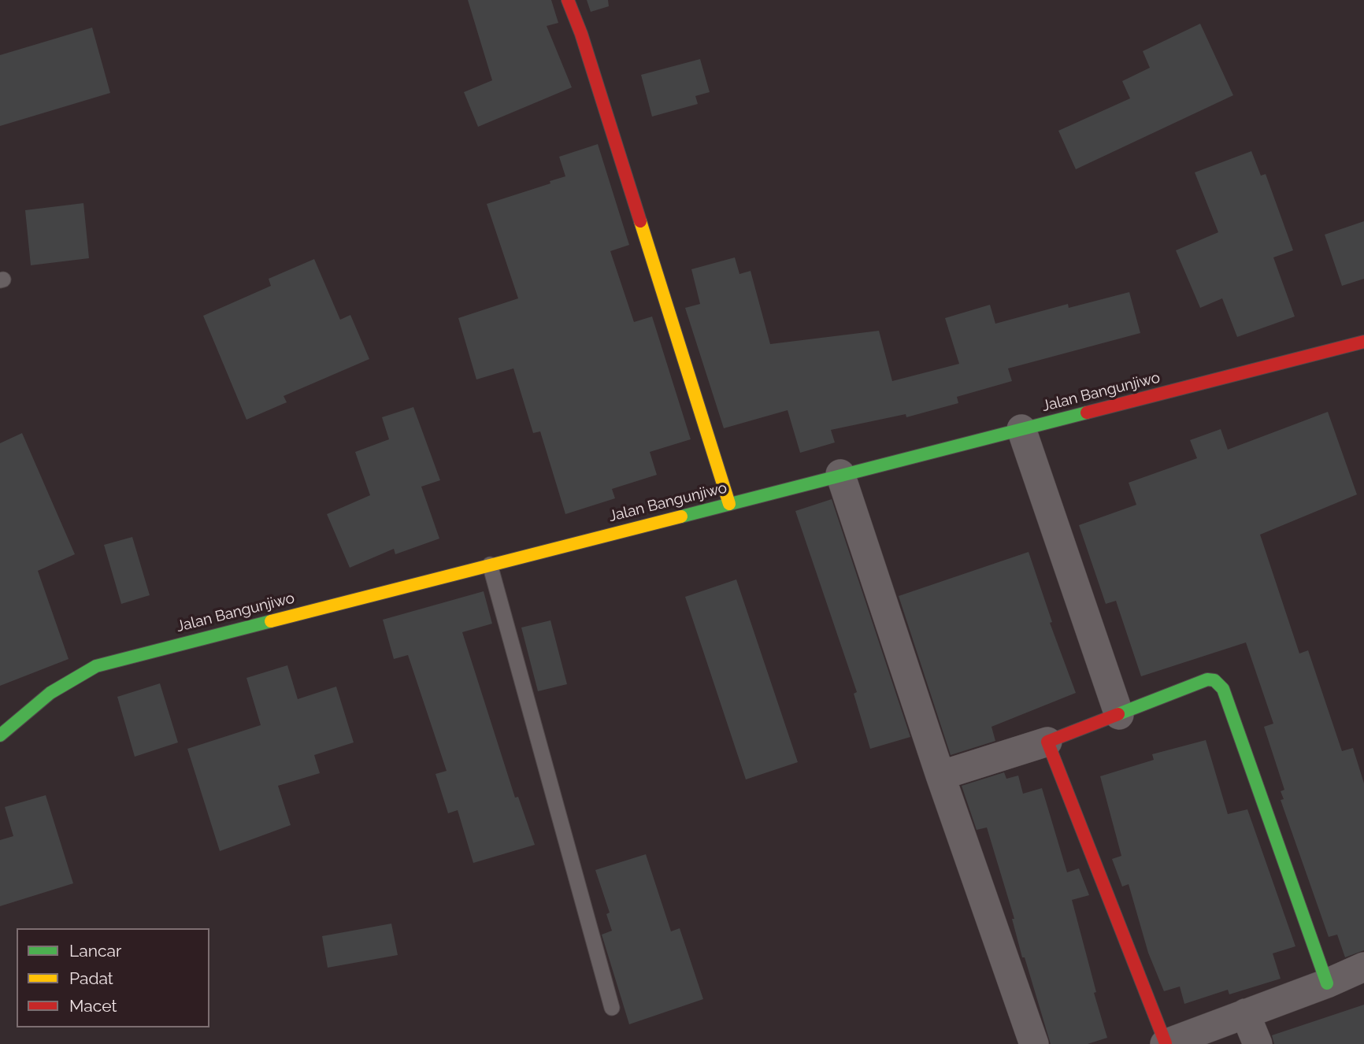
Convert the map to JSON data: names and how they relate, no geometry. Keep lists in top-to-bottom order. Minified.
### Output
{"streets":{"main road":["Jalan Bangunjiwo"]},"legend":["Lancar","Padat","Macet"]}
